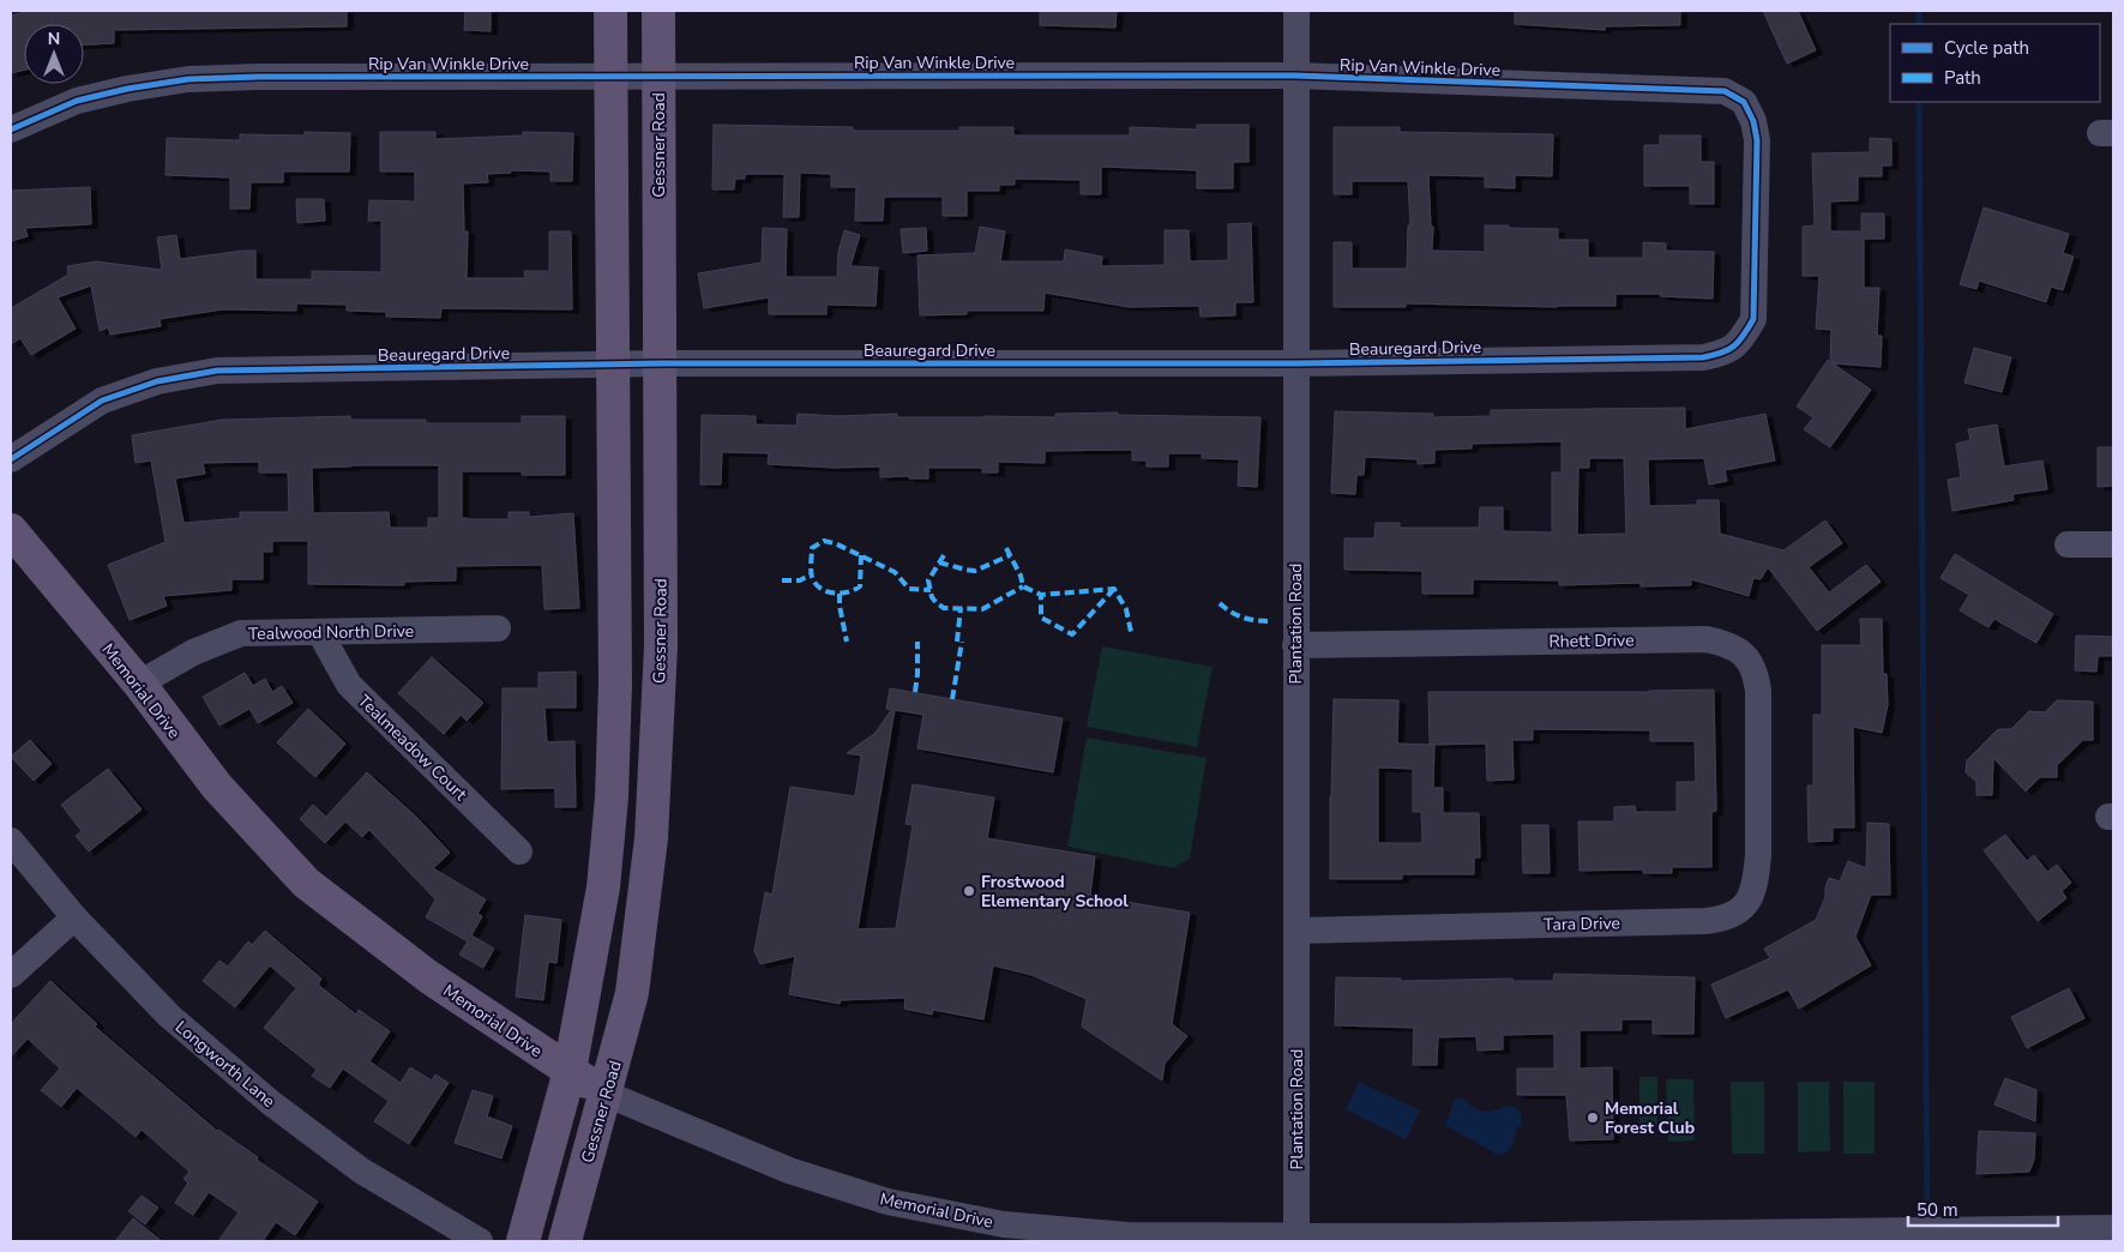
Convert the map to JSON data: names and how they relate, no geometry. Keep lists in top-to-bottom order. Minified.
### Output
{"streets":{"main road":["Gessner Road","Memorial Drive"],"street":["Rip Van Winkle Drive","Beauregard Drive","Plantation Road","Tealwood North Drive","Rhett Drive","Tealmeadow Court","Tara Drive","Longworth Lane"]},"crossings":[["Rip Van Winkle Drive","Gessner Road"],["Rip Van Winkle Drive","Beauregard Drive"],["Rip Van Winkle Drive","Plantation Road"],["Gessner Road","Beauregard Drive"],["Gessner Road","Memorial Drive"],["Beauregard Drive","Plantation Road"],["Plantation Road","Rhett Drive"],["Plantation Road","Memorial Drive"],["Plantation Road","Tara Drive"],["Tealwood North Drive","Memorial Drive"],["Tealwood North Drive","Tealmeadow Court"],["Rhett Drive","Tara Drive"]],"places":["Frostwood Elementary School","Memorial Forest Club"],"legend":["Cycle path","Path"],"scale_bar":"50 m","north":"top"}
